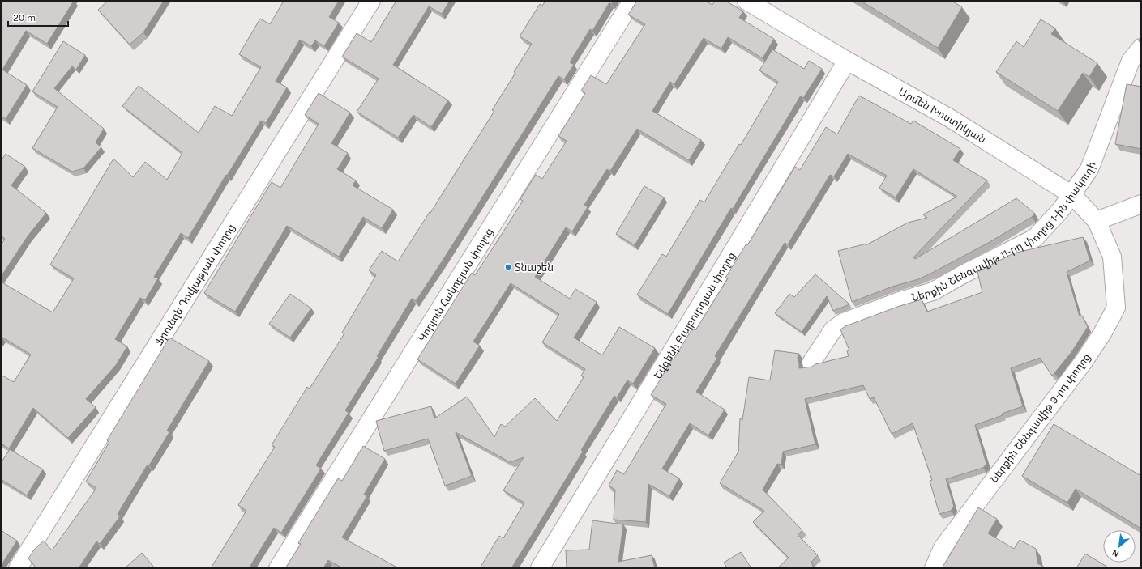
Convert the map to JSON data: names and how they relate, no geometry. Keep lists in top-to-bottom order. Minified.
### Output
{"streets":{"street":["Արմեն Խոստիկյան","Ներքին Շենգավիթ 11-րդ փողոց 1-ին փակուղի","Ֆրունզե Դովլաթյան փողոց","Կորյուն Հակոբյան փողոց","Եվգենի Բայբուրդյան փողոց","Ներքին Շենգավիթ 9-րդ փողոց"]},"crossings":[["Արմեն Խոստիկյան","Ներքին Շենգավիթ 11-րդ փողոց 1-ին փակուղի"],["Արմեն Խոստիկյան","Եվգենի Բայբուրդյան փողոց"],["Արմեն Խոստիկյան","Ներքին Շենգավիթ 9-րդ փողոց"]],"places":["Տնաշեն"],"scale_bar":"20 m","north":"bottom left"}
